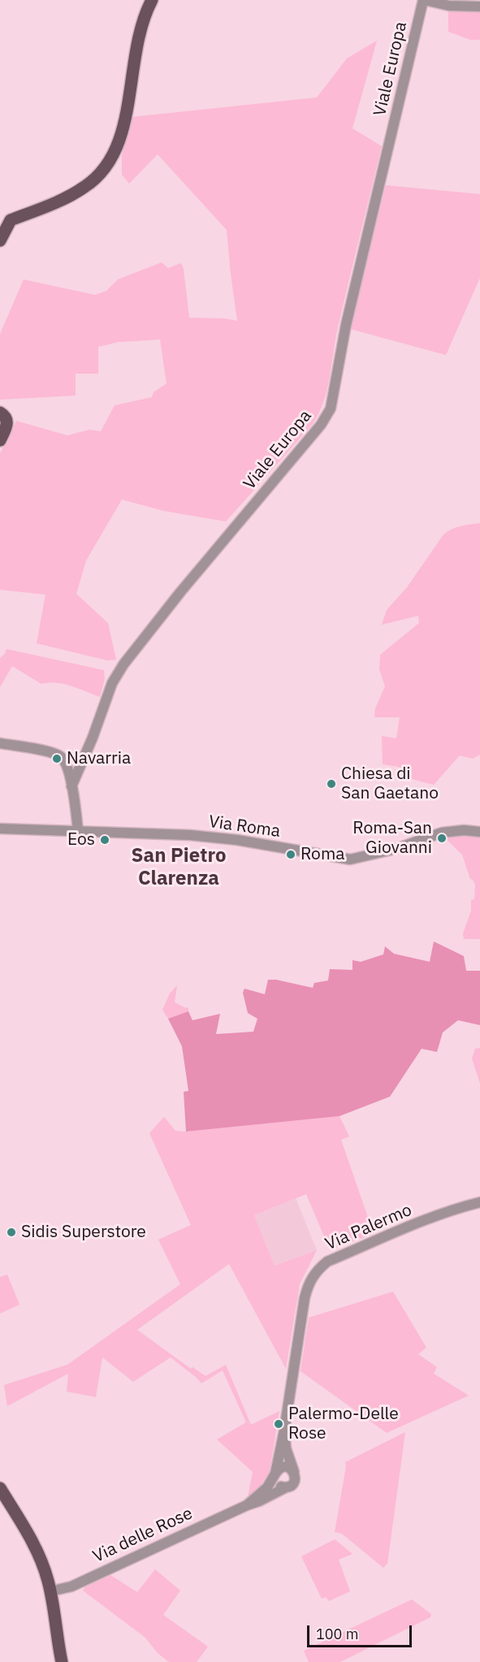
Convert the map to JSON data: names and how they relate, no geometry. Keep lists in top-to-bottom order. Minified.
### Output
{"streets":{"street":["Viale Europa","Via Roma","Via Palermo","Via delle Rose"]},"districts":["San Pietro Clarenza"],"places":["Navarria","Chiesa di San Gaetano","Roma-San Giovanni","Eos","Roma","Sidis Superstore","Palermo-Delle Rose"],"scale_bar":"100 m"}
